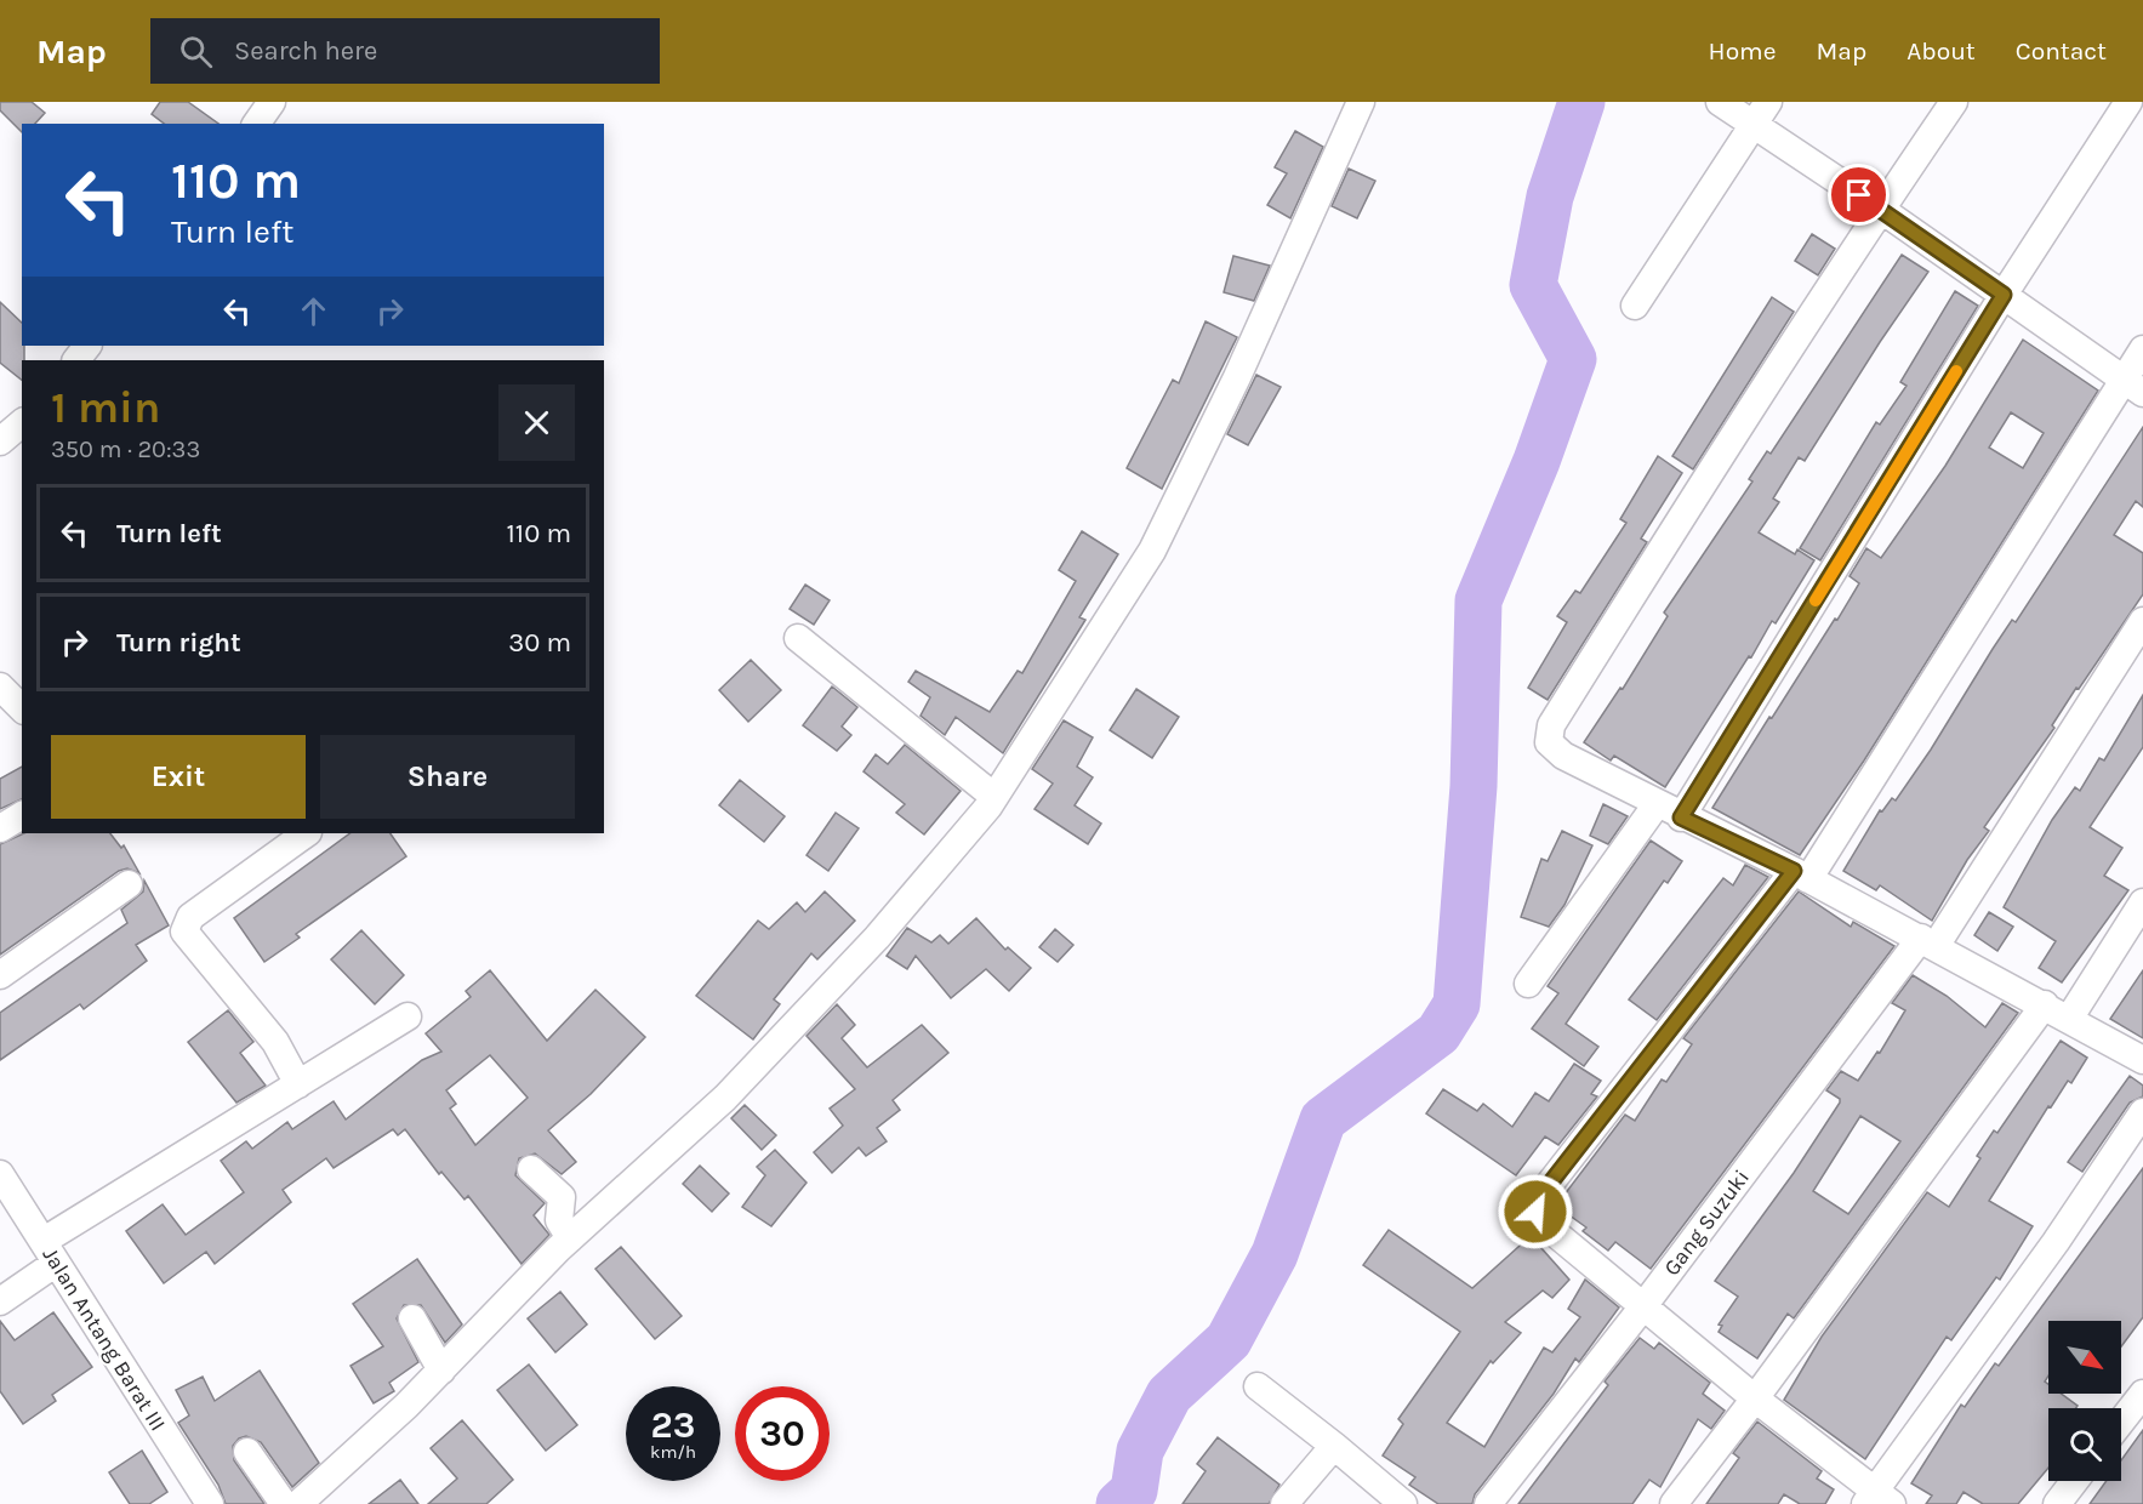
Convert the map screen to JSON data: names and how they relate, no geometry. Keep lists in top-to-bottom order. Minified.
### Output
{"streets":{"street":["Gang Suzuki","Jalan Antang Barat III"]},"north":"bottom right","page":{"header":"Map","search":"Search here","nav":["Home","Map","About","Contact"],"turn":["110 m","Turn left"],"heading":["1 min","350 m · 20:33"],"list":[{"name":"Turn left","value":"110 m"},{"name":"Turn right","value":"30 m"}],"buttons":["Exit","Share"],"speed":"23 km/h","limit":"30"}}
